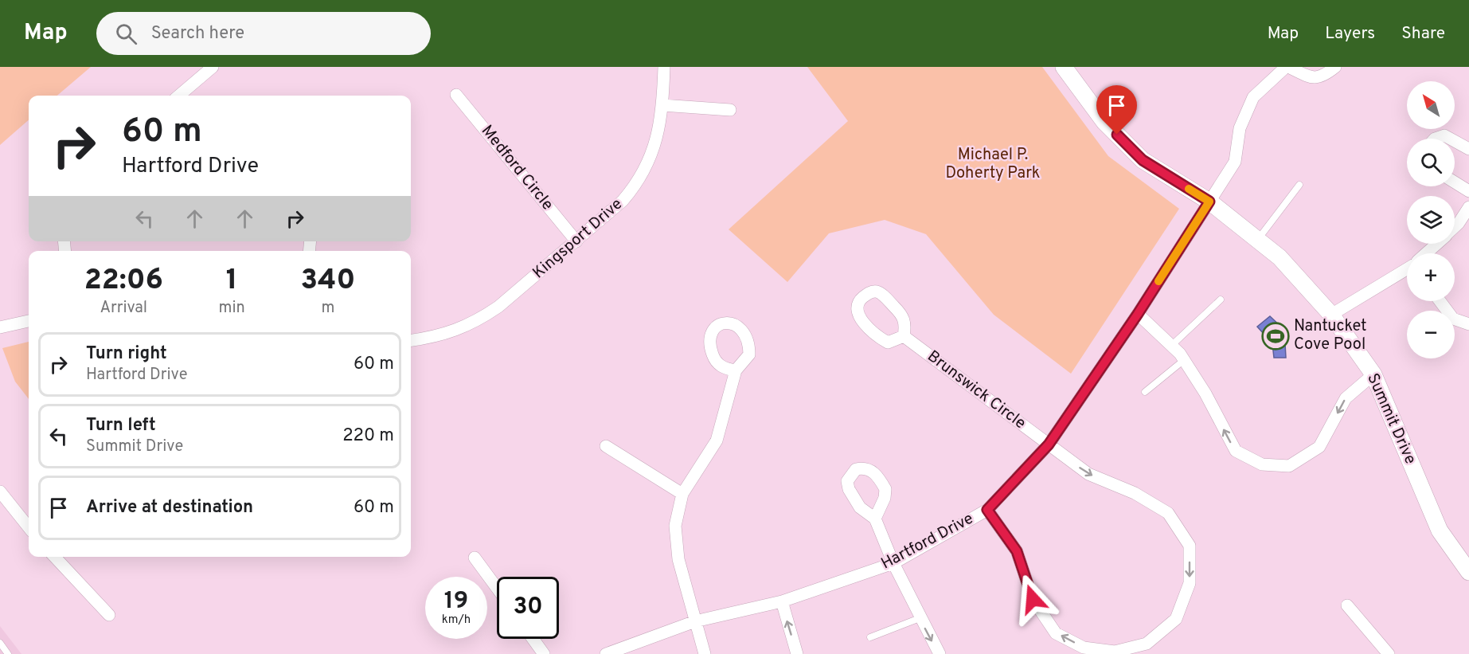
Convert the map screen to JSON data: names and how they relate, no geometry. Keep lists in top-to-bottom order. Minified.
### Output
{"streets":{"street":["Medford Circle","Kingsport Drive","Brunswick Circle","Summit Drive","Hartford Drive"]},"crossings":[["Medford Circle","Kingsport Drive"],["Brunswick Circle","Hartford Drive"],["Summit Drive","Hartford Drive"]],"parks":["Michael P. Doherty Park"],"places":{"sports":["Nantucket Cove Pool"]},"north":"top left","page":{"header":"Map","search":"Search here","nav":["Map","Layers","Share"],"map_buttons":["+","−"],"turn":["60 m","Hartford Drive"],"eta":["22:06","Arrival","1","min","340","m"],"list":[{"name":"Turn right","note":"Hartford Drive","value":"60 m"},{"name":"Turn left","note":"Summit Drive","value":"220 m"},{"name":"Arrive at destination","value":"60 m"}],"speed":"19 km/h","limit":"30"}}
